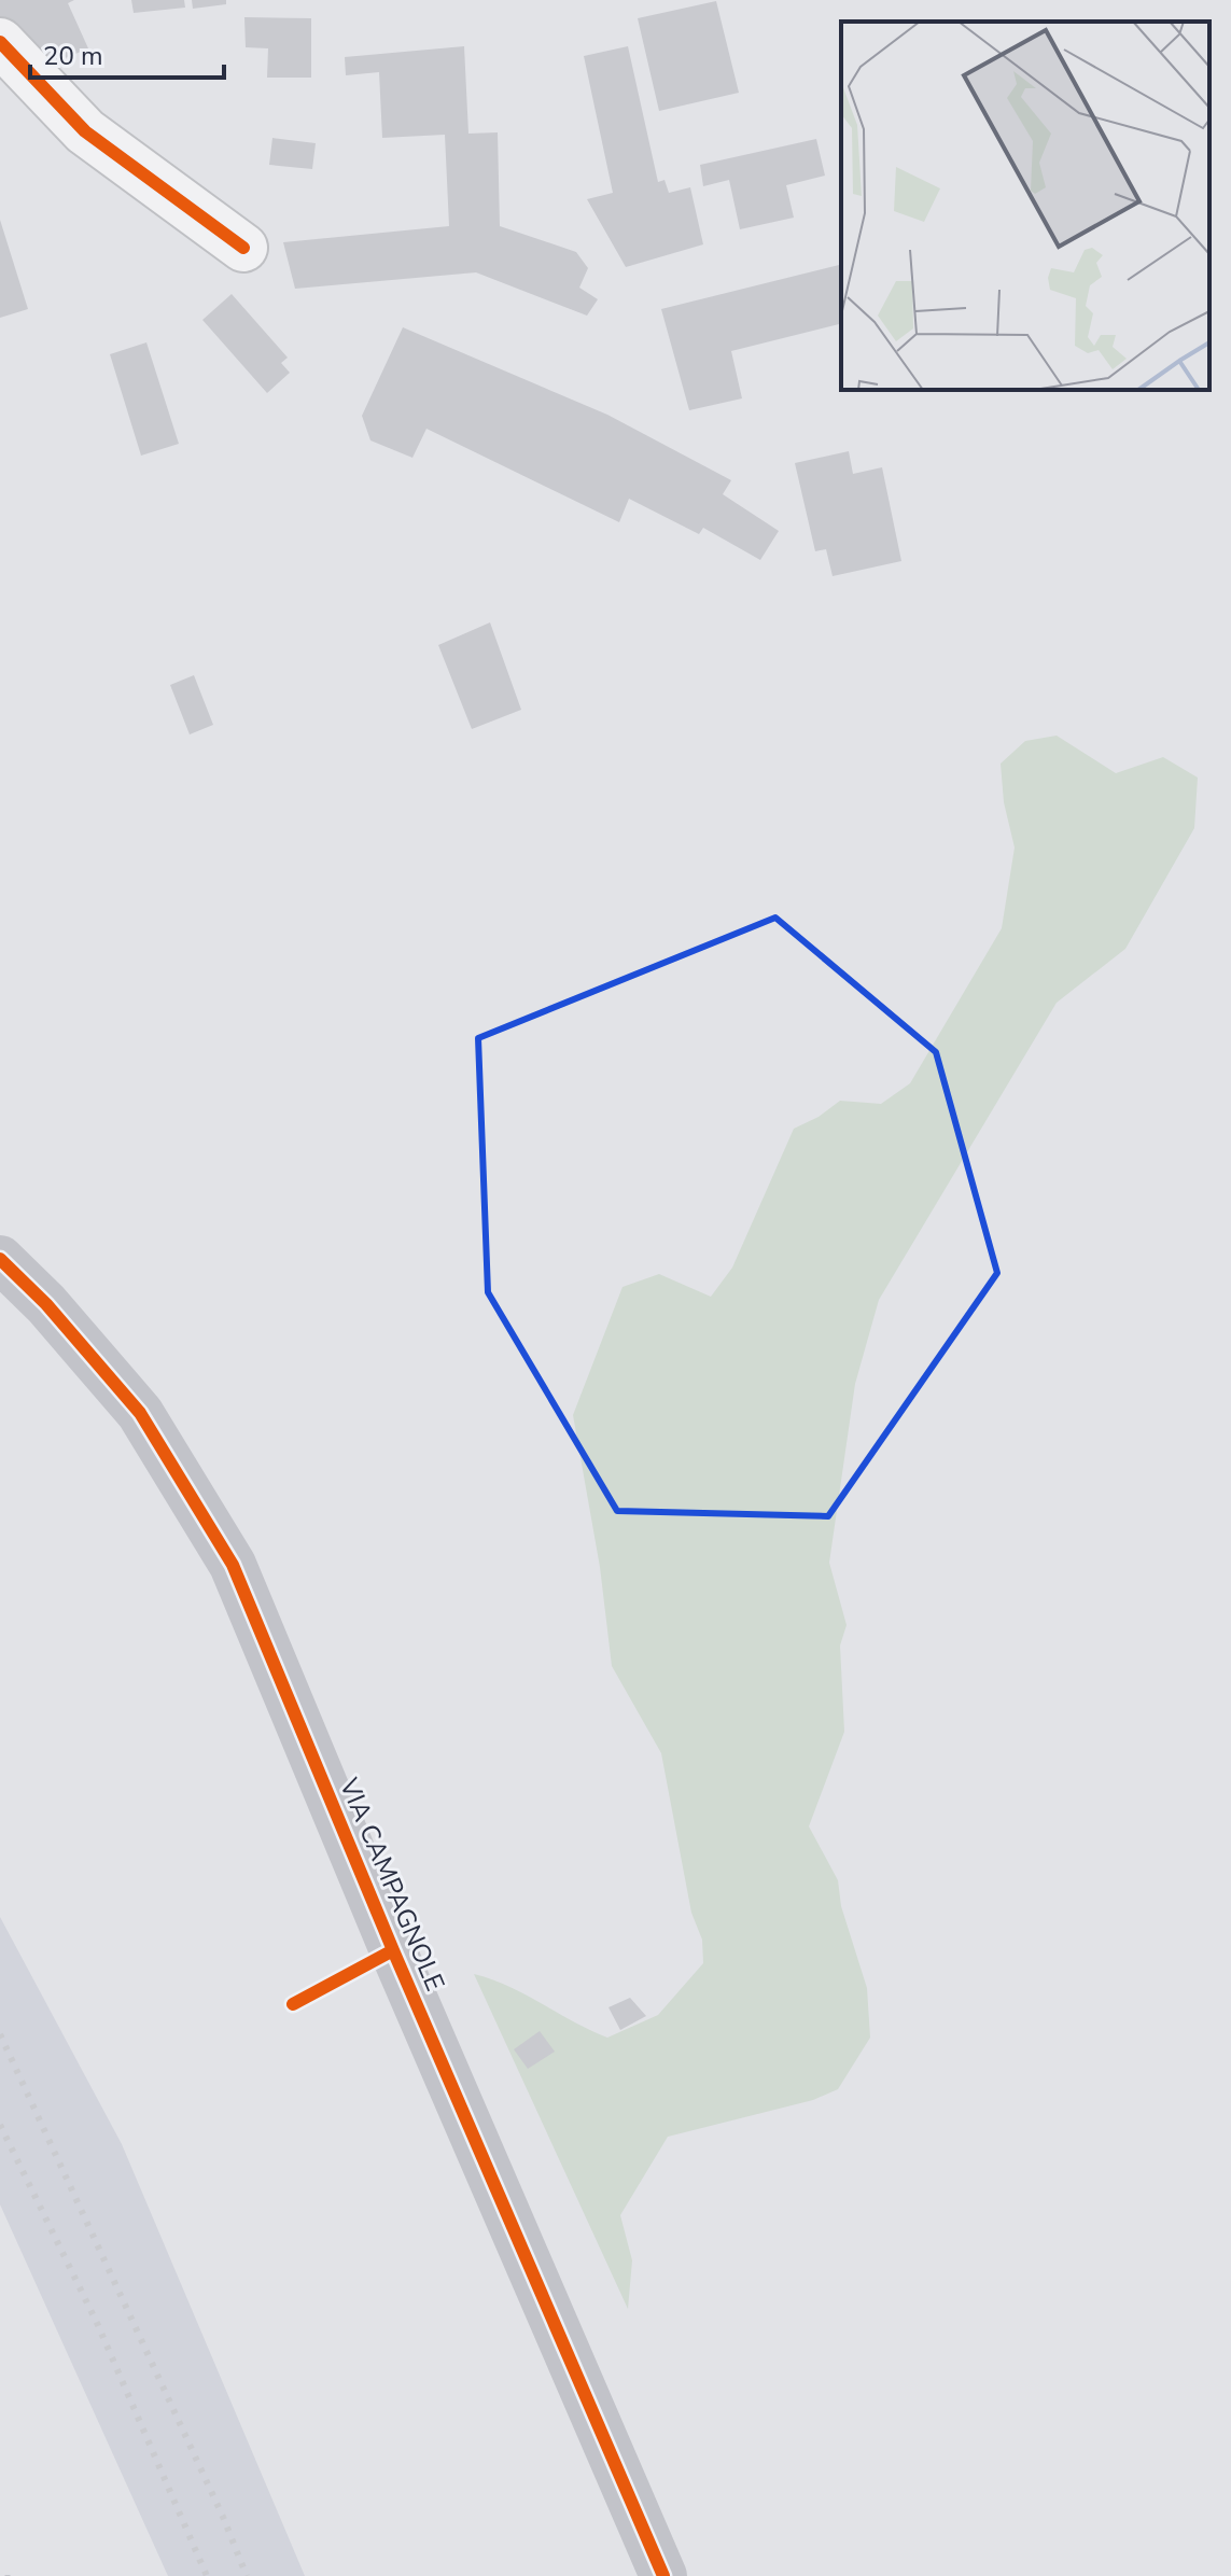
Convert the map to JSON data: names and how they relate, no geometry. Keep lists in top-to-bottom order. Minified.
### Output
{"streets":{"street":["VIA CAMPAGNOLE"]},"scale_bar":"20 m"}
